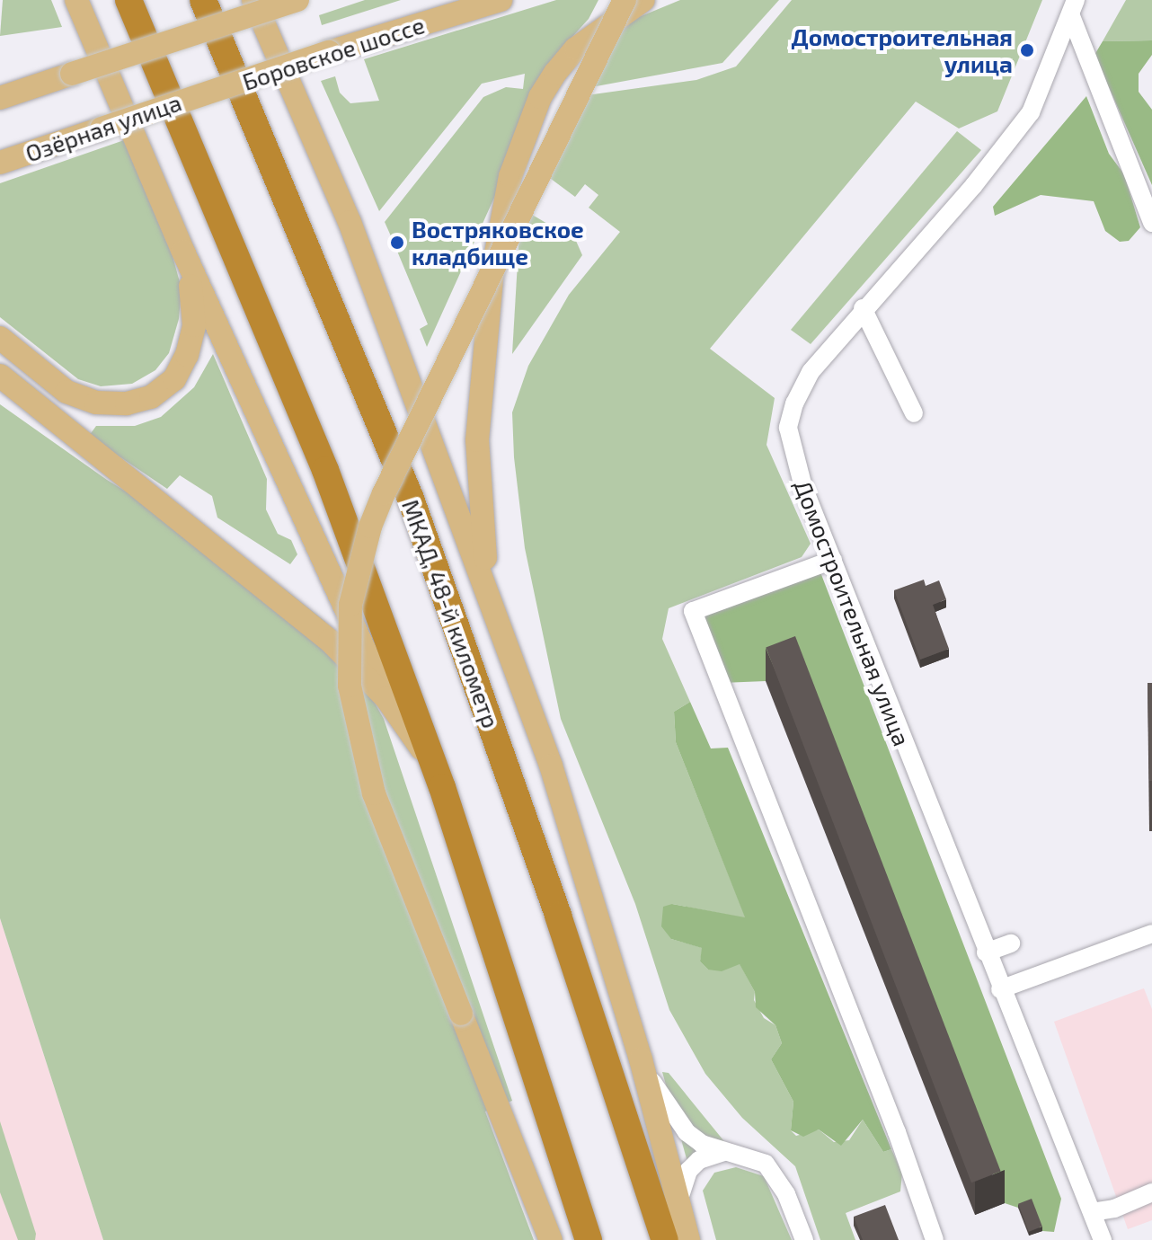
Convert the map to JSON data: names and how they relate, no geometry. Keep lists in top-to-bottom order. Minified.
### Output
{"streets":{"highway":["МКАД, 48-й километр"],"main road":["Боровское шоссе","Озёрная улица"],"street":["Домостроительная улица"]},"crossings":[["Боровское шоссе","Озёрная улица"]],"places":["Домостроительная улица","Востряковское кладбище"]}
